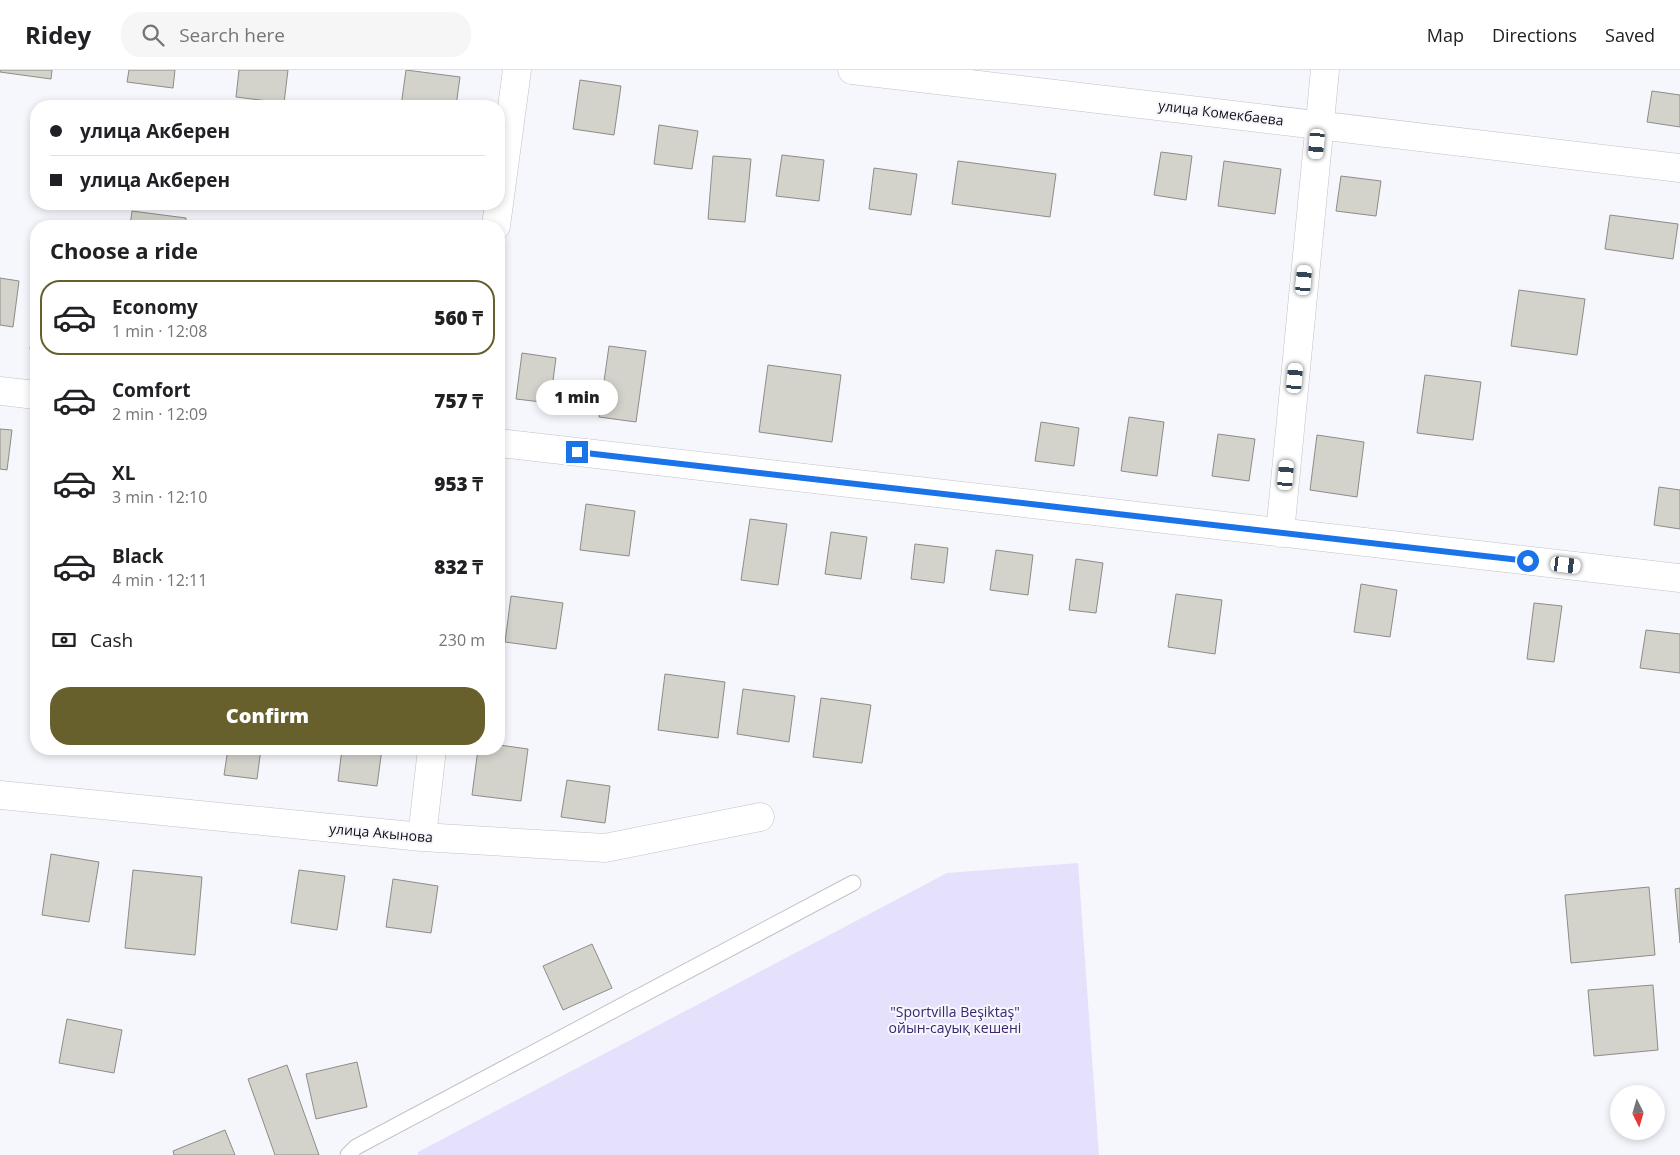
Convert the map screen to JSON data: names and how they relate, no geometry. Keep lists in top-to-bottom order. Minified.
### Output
{"streets":{"street":["улица Комекбаева","улица Акынова"]},"parks":["\"Sportvilla Beşiktaş\" ойын-сауық кешені"],"north":"bottom","page":{"header":"Ridey","search":"Search here","nav":["Map","Directions","Saved"],"banner":["улица Акберен","улица Акберен"],"heading":"Choose a ride","list":[{"name":"Economy","note":"1 min · 12:08","value":"560 ₸"},{"name":"Comfort","note":"2 min · 12:09","value":"757 ₸"},{"name":"XL","note":"3 min · 12:10","value":"953 ₸"},{"name":"Black","note":"4 min · 12:11","value":"832 ₸"}],"bubble":"1 min","pay":["Cash","230 m"],"buttons":"Confirm"}}
